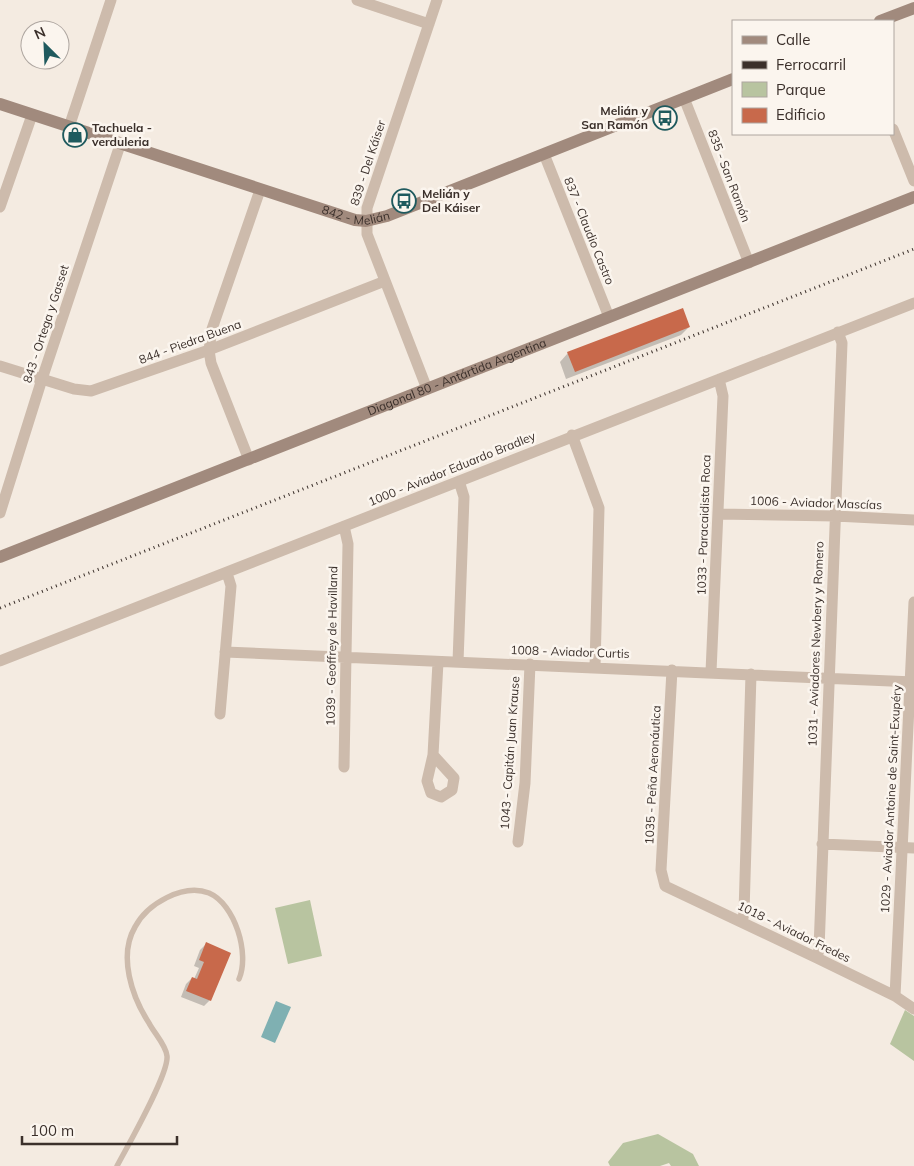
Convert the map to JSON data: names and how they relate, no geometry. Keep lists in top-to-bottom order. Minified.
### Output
{"streets":{"main road":["842 - Melián","Diagonal 80 - Antártida Argentina"],"street":["839 - Del Káiser","835 - San Ramón","837 - Claudio Castro","843 - Ortega y Gasset","844 - Piedra Buena","1000 - Aviador Eduardo Bradley","1006 - Aviador Mascías","1033 - Paracaidista Roca","1031 - Aviadores Newbery y Romero","1039 - Geoffrey de Havilland","1008 - Aviador Curtis","1043 - Capitán Juan Krause","1035 - Peña Aeronáutica","1029 - Aviador Antoine de Saint-Exupéry","1018 - Aviador Fredes"]},"crossings":[["839 - Del Káiser","842 - Melián"],["839 - Del Káiser","844 - Piedra Buena"],["839 - Del Káiser","Diagonal 80 - Antártida Argentina"],["835 - San Ramón","842 - Melián"],["835 - San Ramón","Diagonal 80 - Antártida Argentina"],["842 - Melián","837 - Claudio Castro"],["842 - Melián","843 - Ortega y Gasset"],["837 - Claudio Castro","Diagonal 80 - Antártida Argentina"],["843 - Ortega y Gasset","844 - Piedra Buena"],["1000 - Aviador Eduardo Bradley","1033 - Paracaidista Roca"],["1000 - Aviador Eduardo Bradley","1031 - Aviadores Newbery y Romero"],["1000 - Aviador Eduardo Bradley","1039 - Geoffrey de Havilland"],["1006 - Aviador Mascías","1033 - Paracaidista Roca"],["1006 - Aviador Mascías","1031 - Aviadores Newbery y Romero"],["1033 - Paracaidista Roca","1008 - Aviador Curtis"],["1031 - Aviadores Newbery y Romero","1008 - Aviador Curtis"],["1031 - Aviadores Newbery y Romero","1018 - Aviador Fredes"],["1039 - Geoffrey de Havilland","1008 - Aviador Curtis"],["1008 - Aviador Curtis","1043 - Capitán Juan Krause"],["1008 - Aviador Curtis","1035 - Peña Aeronáutica"],["1008 - Aviador Curtis","1029 - Aviador Antoine de Saint-Exupéry"],["1035 - Peña Aeronáutica","1018 - Aviador Fredes"],["1029 - Aviador Antoine de Saint-Exupéry","1018 - Aviador Fredes"]],"places":{"bus stop":["Melián y San Ramón","Melián y Del Káiser"],"shop":["Tachuela - verduleria"]},"legend":["Calle","Ferrocarril","Parque","Edificio"],"scale_bar":"100 m","north":"top left"}
